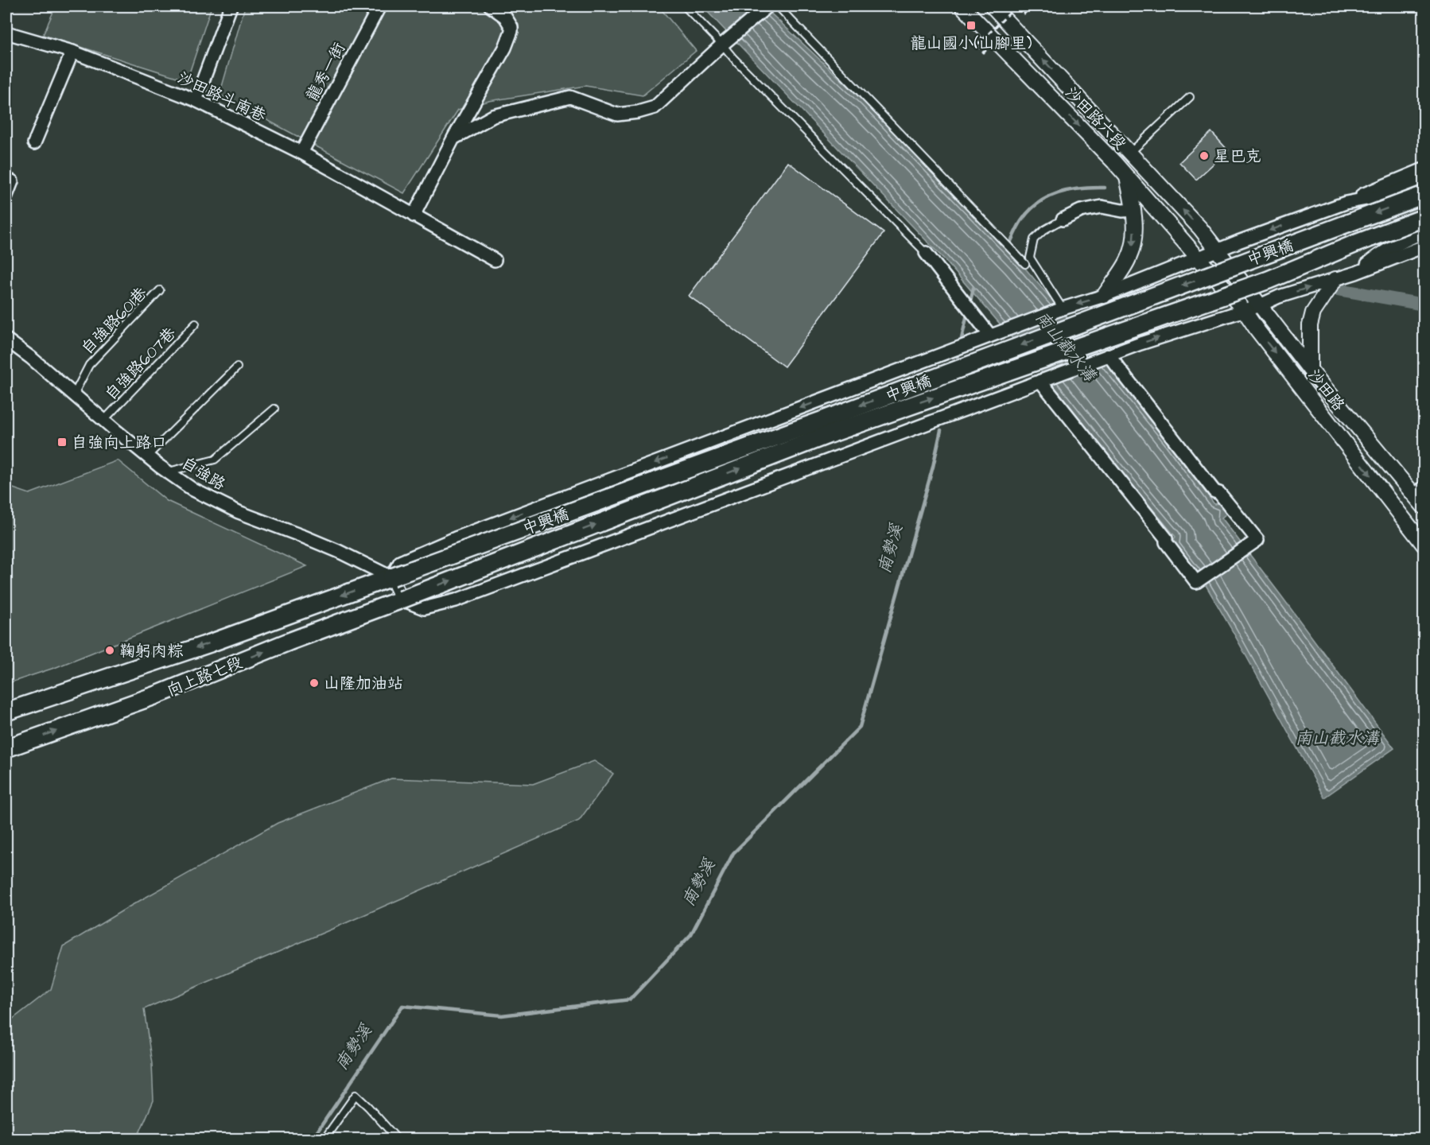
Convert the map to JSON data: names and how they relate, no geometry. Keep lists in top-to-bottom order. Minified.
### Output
{"streets":{"main road":["中興橋","向上路七段"],"street":["龍秀一街","沙田路斗南巷","沙田路六段","沙田路","自強路"],"lane":["自強路601巷","自強路607巷"]},"crossings":[["龍秀一街","沙田路斗南巷"],["沙田路六段","沙田路"],["中興橋","自強路"],["中興橋","向上路七段"],["自強路601巷","自強路"],["自強路607巷","自強路"],["自強路","向上路七段"]],"water":["南山截水溝","南勢溪"],"places":{"transit":["龍山國小(山腳里)","自強向上路口"],"other":["星巴克","鞠躬肉粽","山隆加油站"]}}
